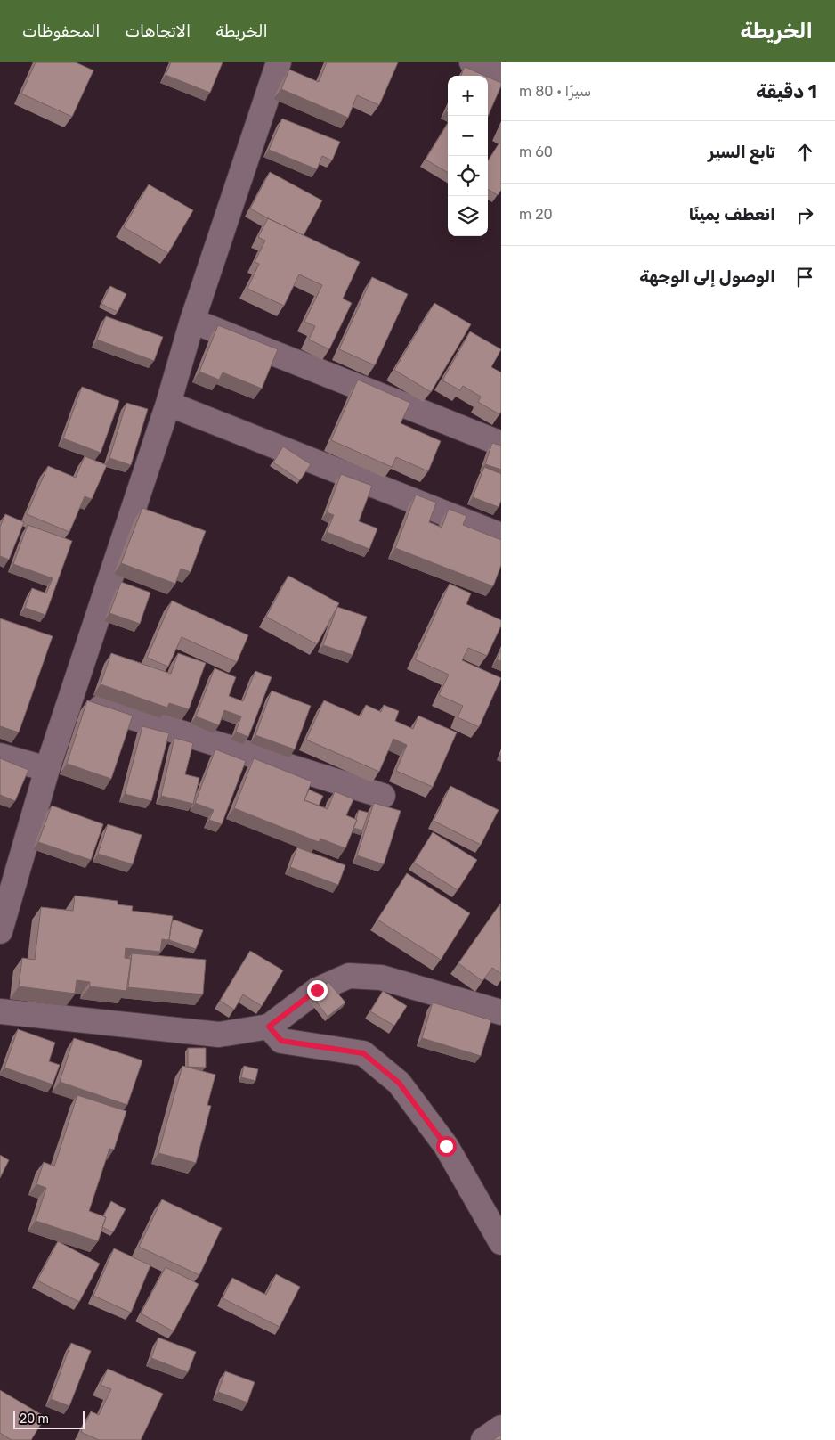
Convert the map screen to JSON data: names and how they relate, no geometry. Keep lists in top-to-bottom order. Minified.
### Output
{"scale_bar":"20 m","page":{"header":"الخريطة","nav":["الخريطة","الاتجاهات","المحفوظات"],"heading":["1 دقيقة","سيرًا · 80 m"],"map_buttons":["+","−"],"list":[["تابع السير","60 m"],["انعطف يمينًا","20 m"],"الوصول إلى الوجهة"],"scale":"20 m"}}
